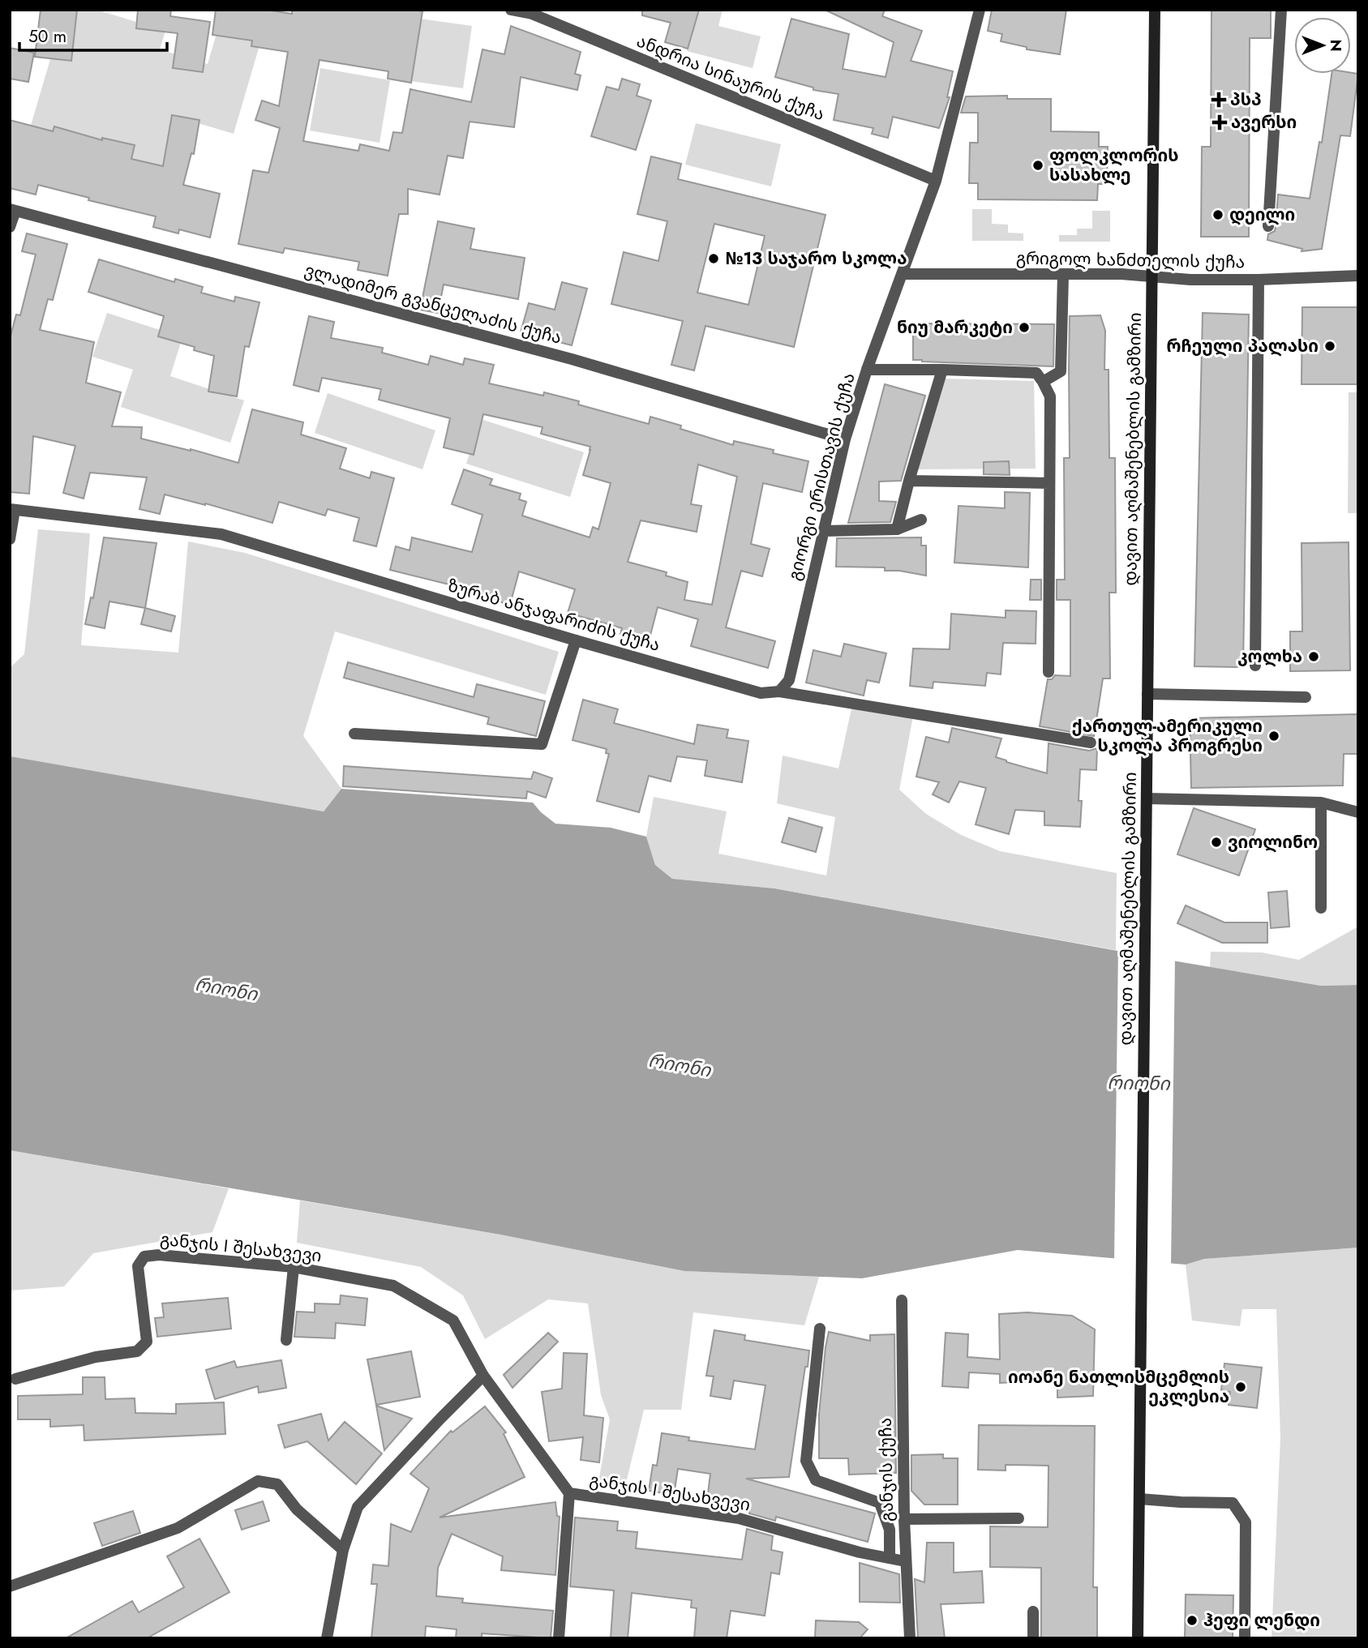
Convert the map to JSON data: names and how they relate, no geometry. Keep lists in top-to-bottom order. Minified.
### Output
{"streets":{"main road":["დავით აღმაშენებლის გამზირი"],"street":["ანდრია სინაურის ქუჩა","გრიგოლ ხანძთელის ქუჩა","ვლადიმერ გვანცელაძის ქუჩა","გიორგი ერისთავის ქუჩა","ზურაბ ანჯაფარიძის ქუჩა","განჯის I შესახვევი","განჯის ქუჩა"]},"crossings":[["ანდრია სინაურის ქუჩა","გიორგი ერისთავის ქუჩა"],["გრიგოლ ხანძთელის ქუჩა","დავით აღმაშენებლის გამზირი"],["გრიგოლ ხანძთელის ქუჩა","გიორგი ერისთავის ქუჩა"],["ვლადიმერ გვანცელაძის ქუჩა","გიორგი ერისთავის ქუჩა"],["გიორგი ერისთავის ქუჩა","ზურაბ ანჯაფარიძის ქუჩა"],["განჯის I შესახვევი","განჯის ქუჩა"]],"water":["რიონი"],"places":{"health":["პსპ","ავერსი"],"other":["ფოლკლორის სასახლე","დეილი","№13 საჯარო სკოლა","ნიუ მარკეტი","რჩეული პალასი","კოლხა","ქართულ-ამერიკული სკოლა პროგრესი","ვიოლინო","იოანე ნათლისმცემლის ეკლესია","ჰეფი ლენდი"]},"scale_bar":"50 m","north":"right"}
